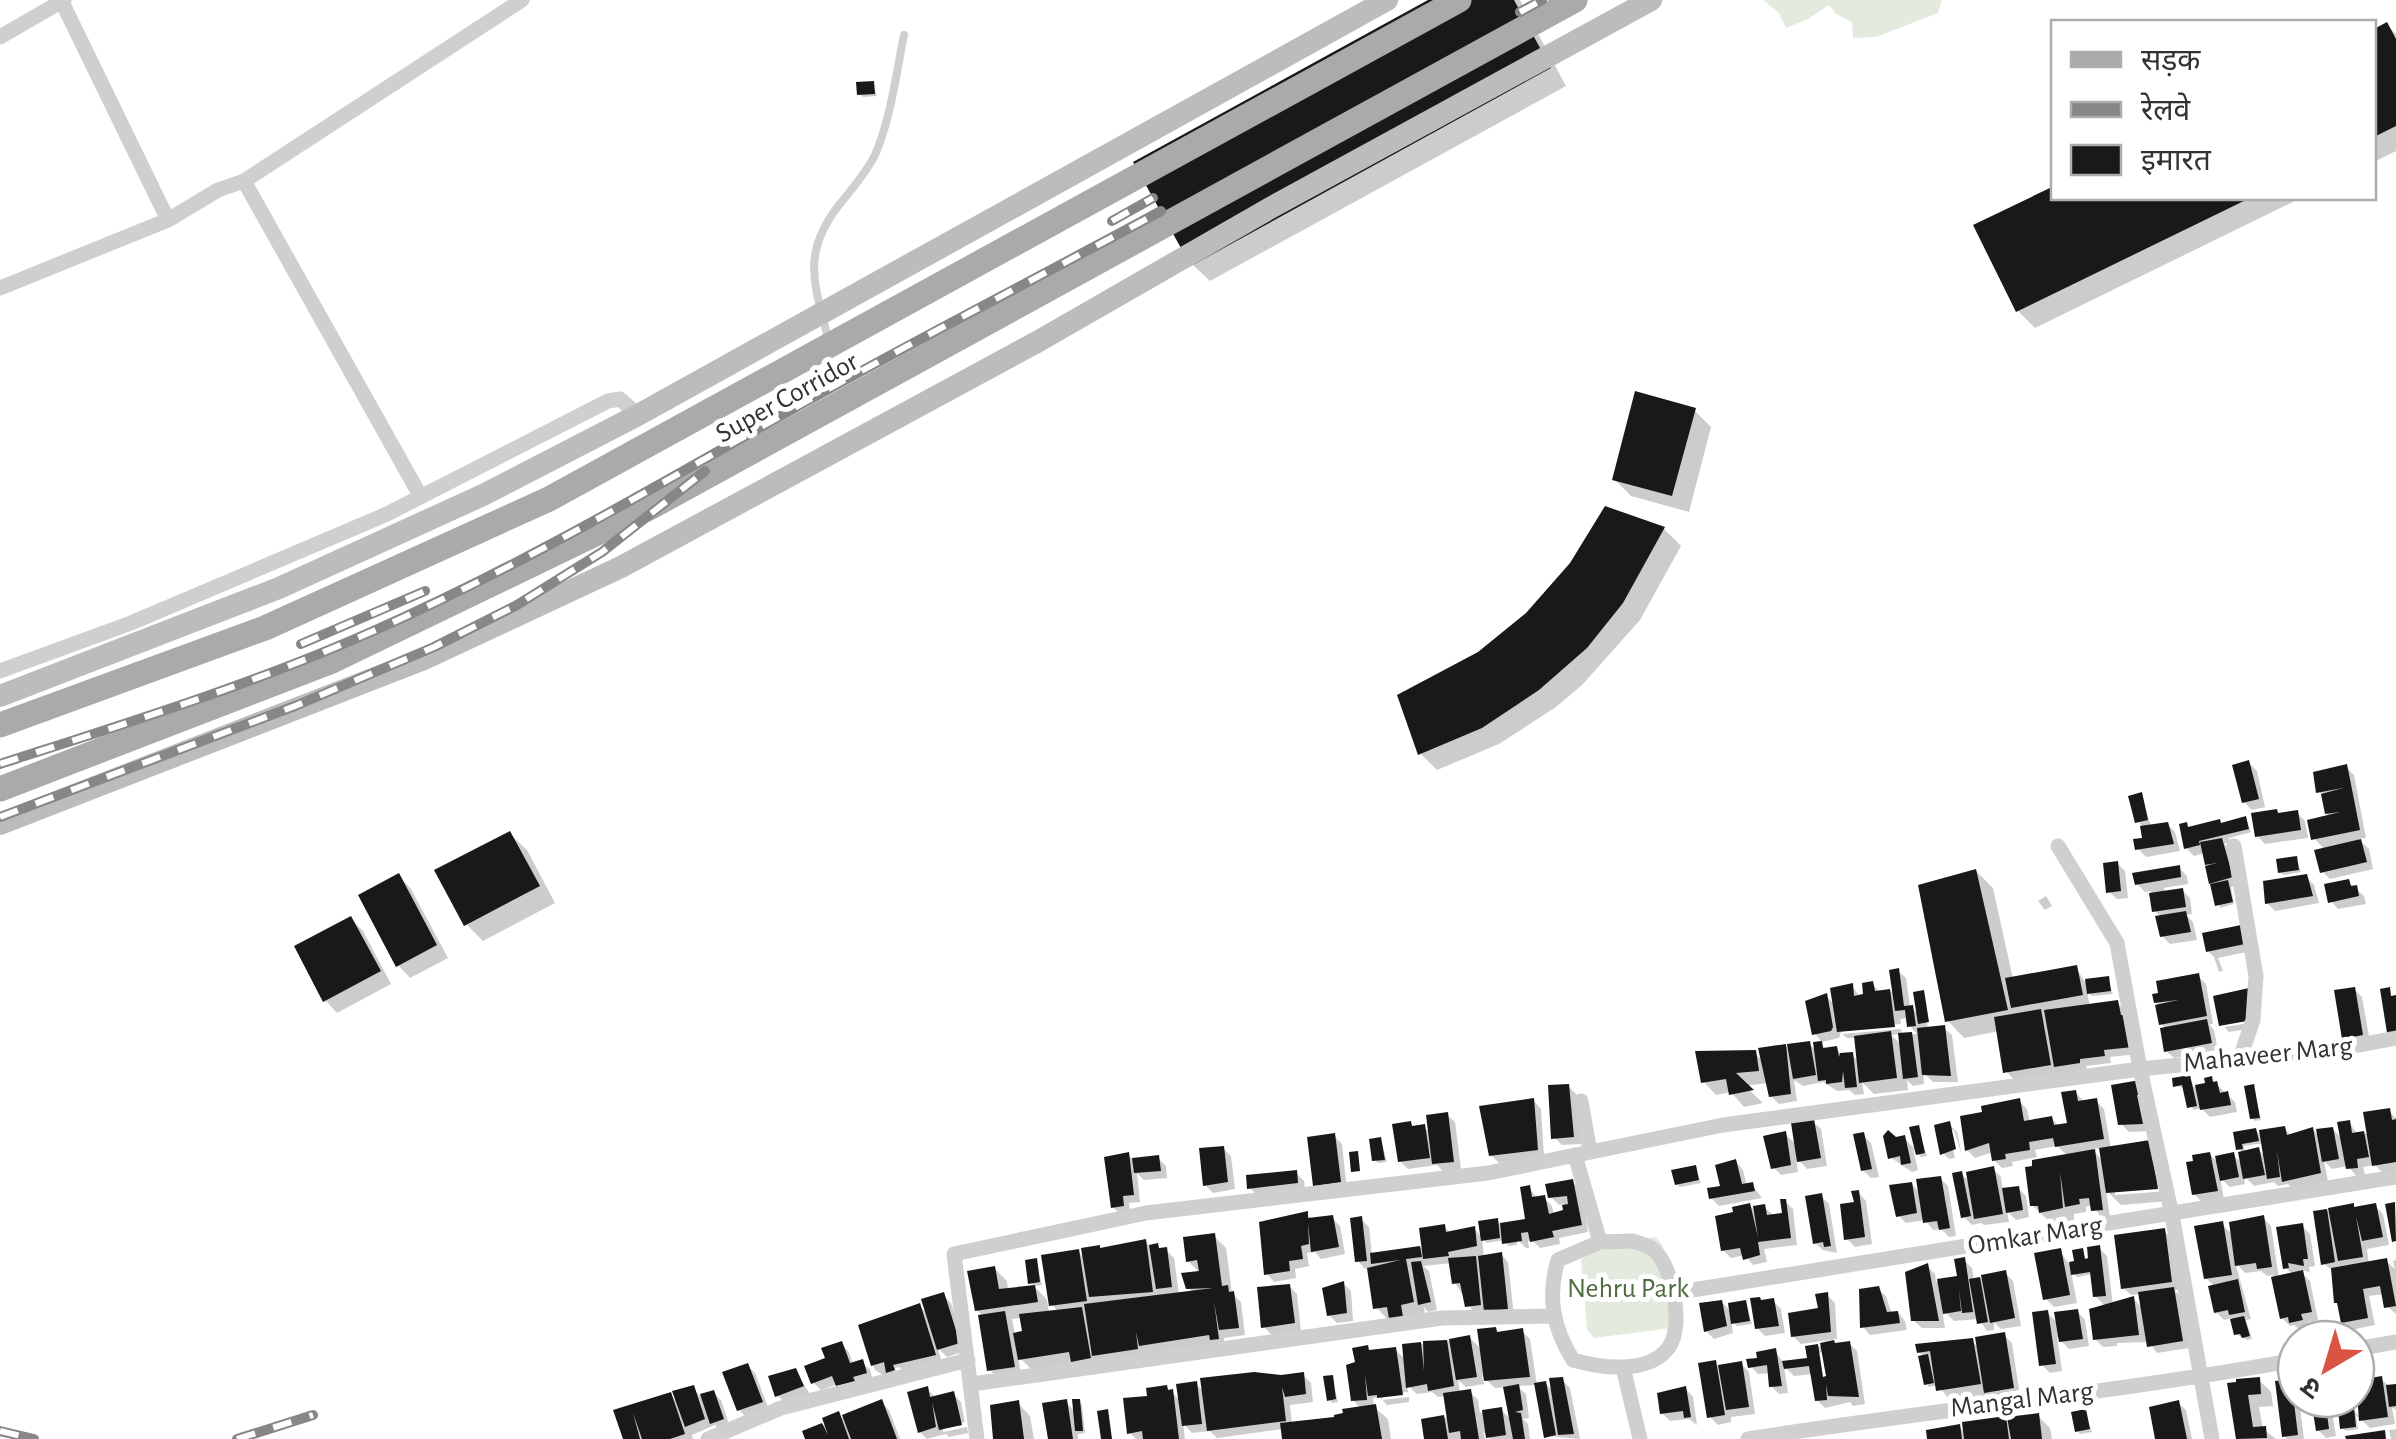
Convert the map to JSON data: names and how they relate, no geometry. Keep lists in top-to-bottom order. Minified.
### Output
{"streets":{"main road":["Super Corridor"],"street":["Mahaveer Marg","Omkar Marg","Mangal Marg"]},"parks":["Nehru Park"],"legend":["सड़क","रेलवे","इमारत"],"north":"bottom left"}
